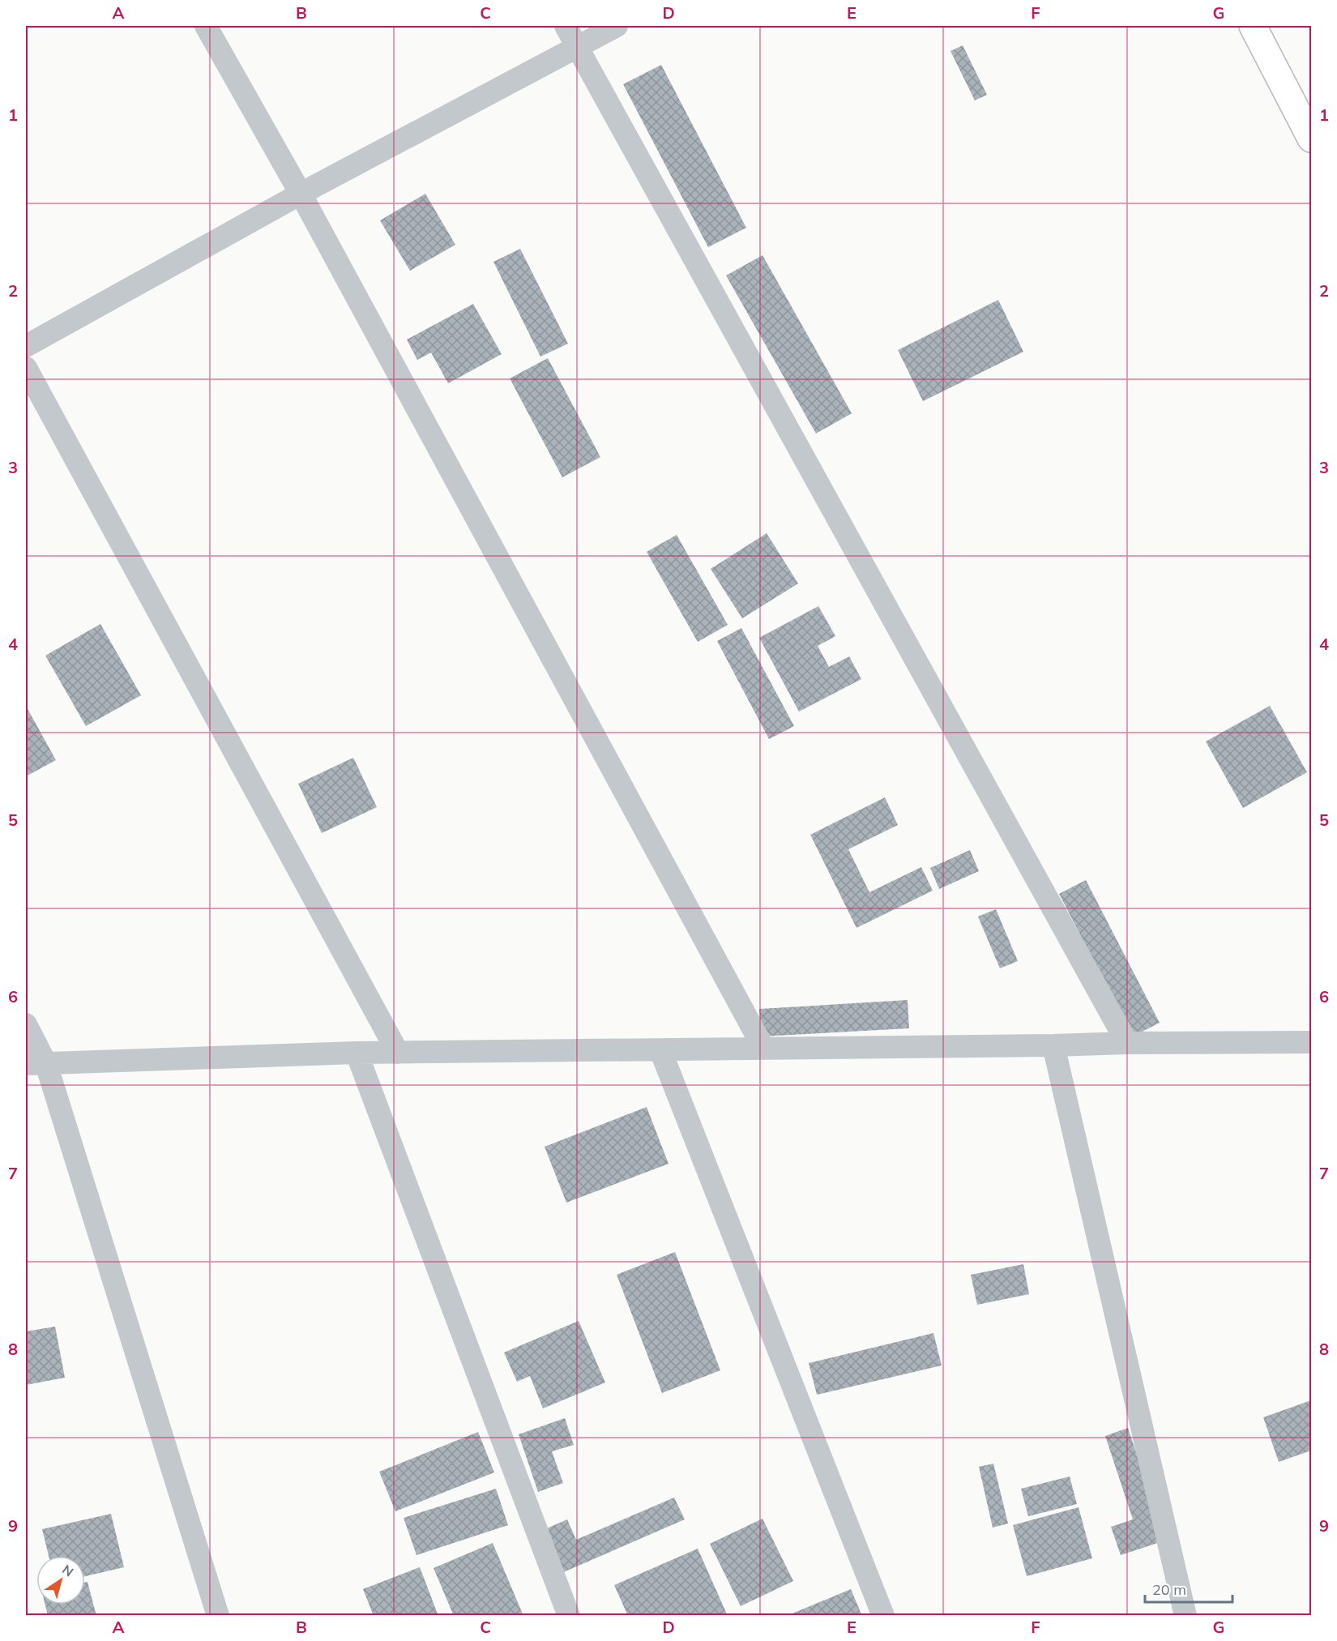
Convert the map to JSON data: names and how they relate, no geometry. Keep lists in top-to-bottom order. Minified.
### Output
{"scale_bar":"20 m","north":"top right","grid":{"columns":["A","B","C","D","E","F","G"],"rows":["1","2","3","4","5","6","7","8","9"]}}
